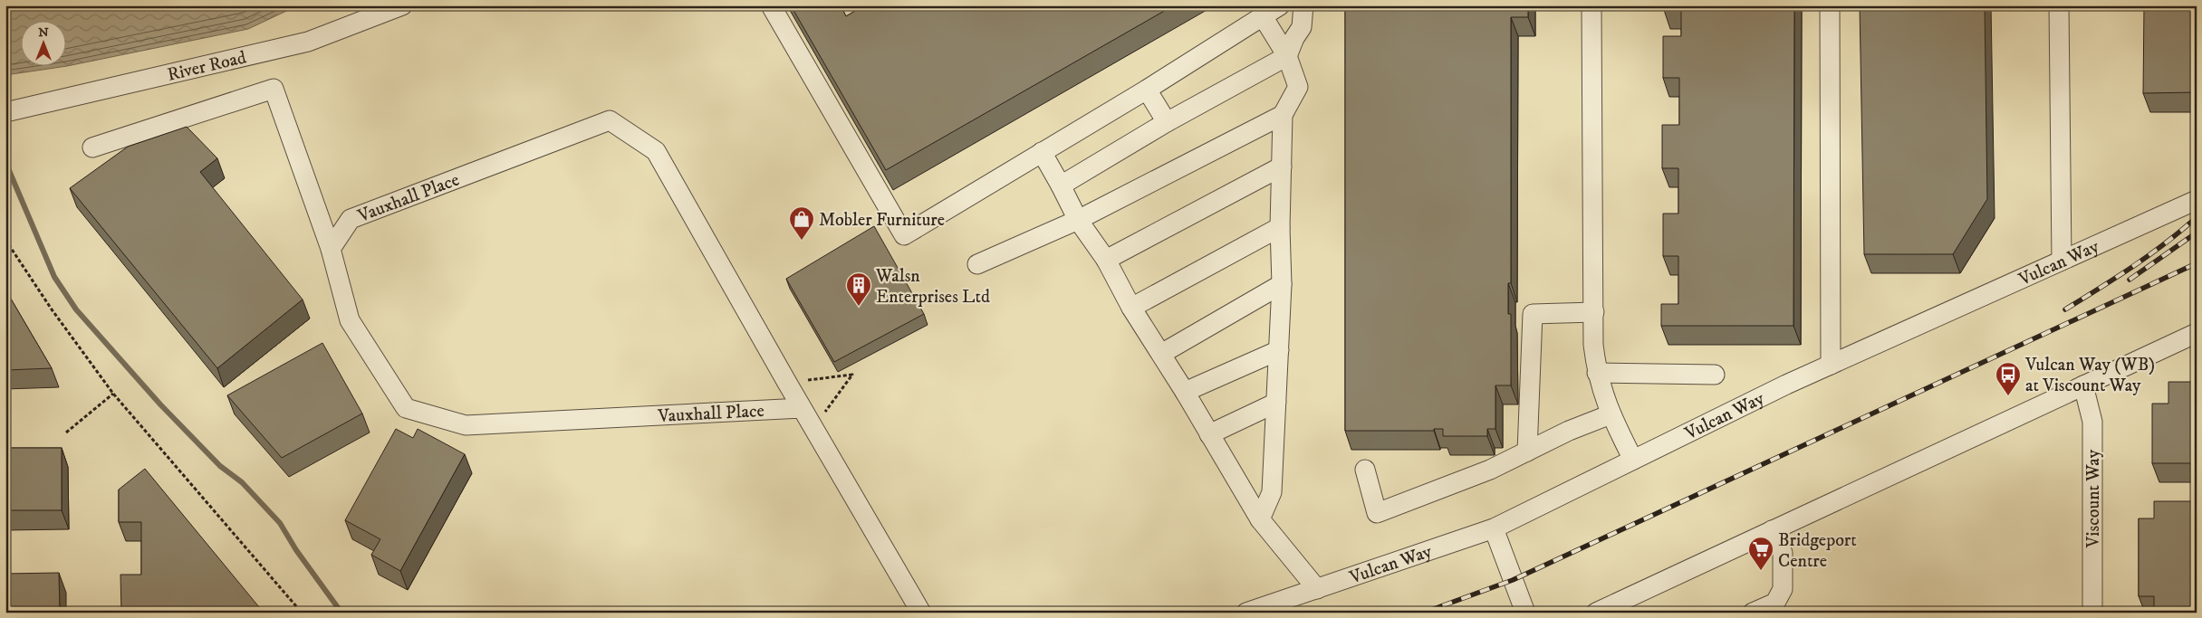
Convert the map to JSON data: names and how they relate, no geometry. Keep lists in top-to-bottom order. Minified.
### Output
{"streets":{"street":["River Road","Vauxhall Place","Vulcan Way","Viscount Way"]},"places":{"shop":["Mobler Furniture"],"building":["Walsn Enterprises Ltd"],"bus stop":["Vulcan Way (WB) at Viscount Way"],"supermarket":["Bridgeport Centre"]},"north":"top"}
